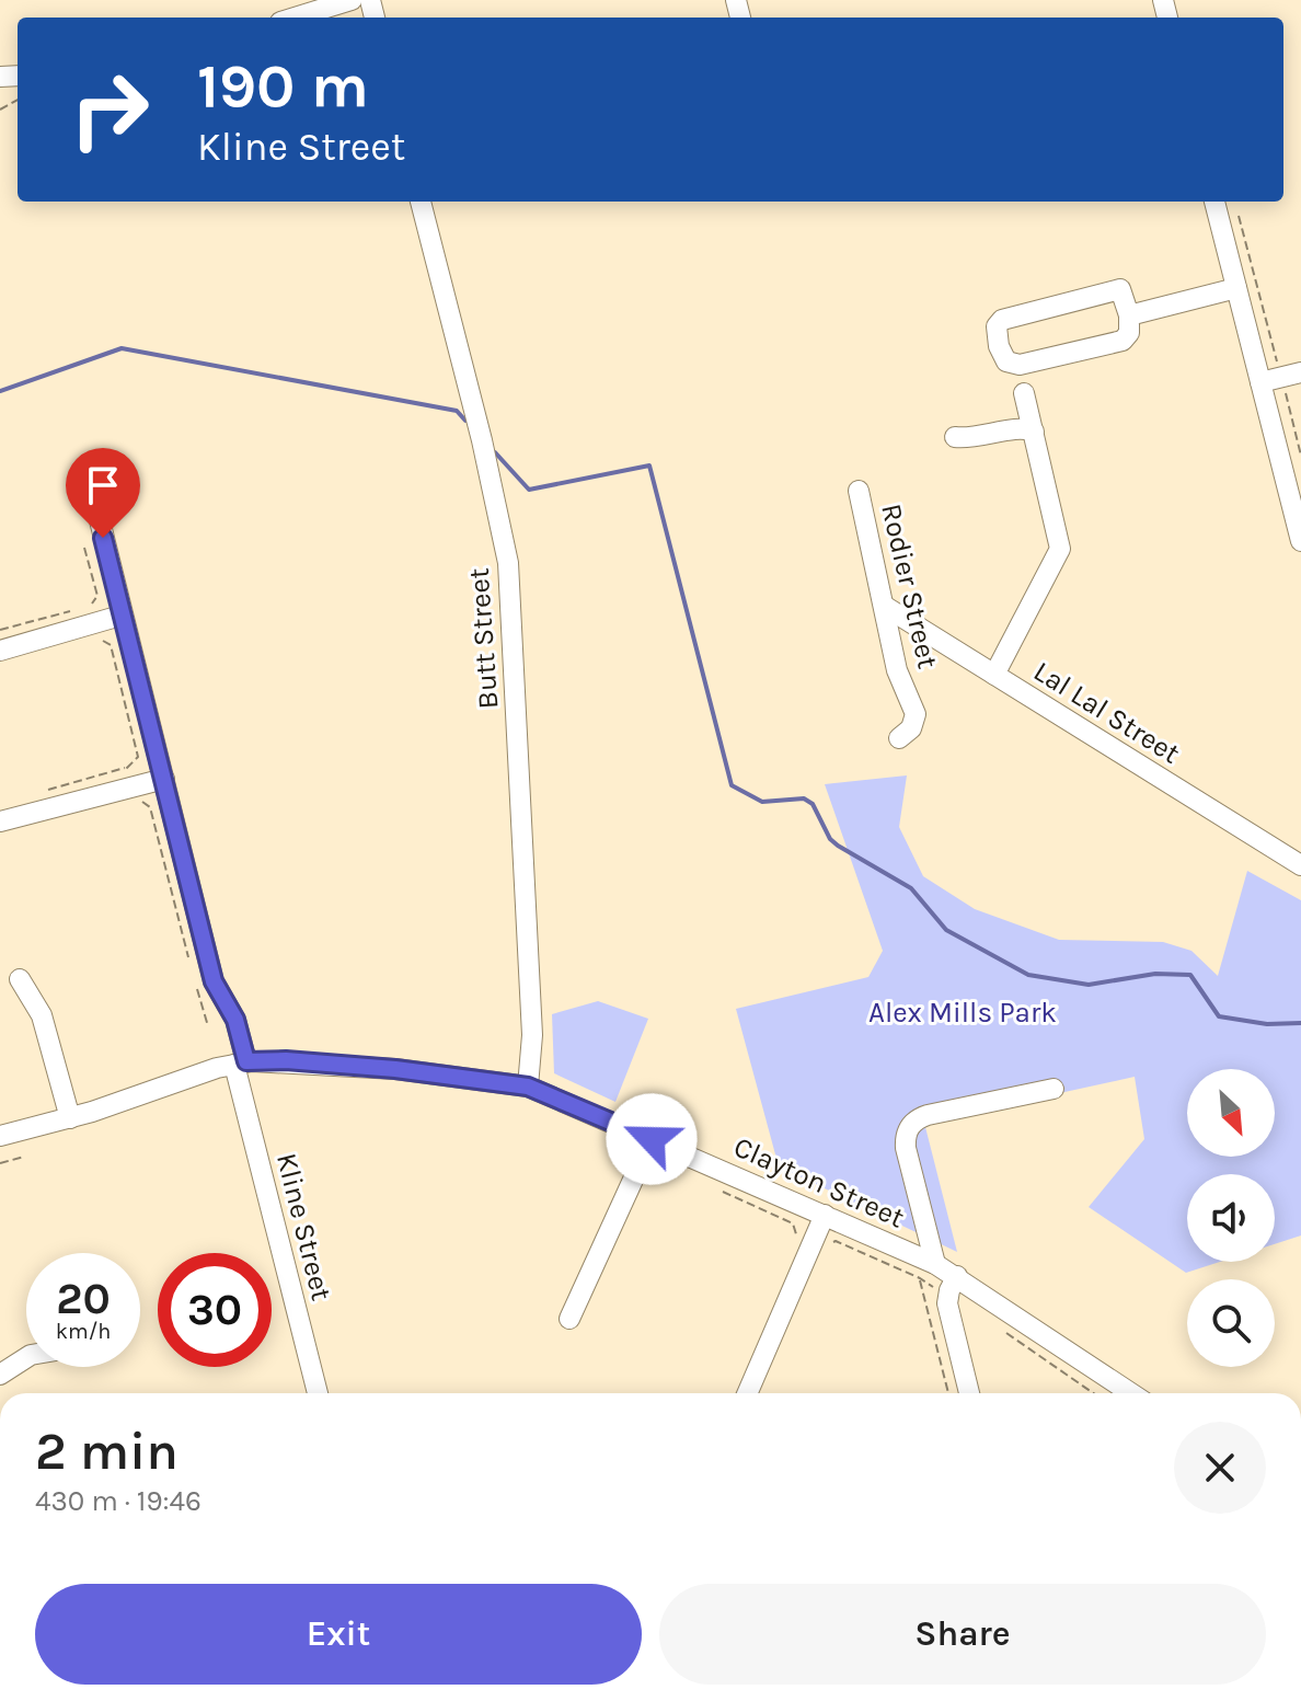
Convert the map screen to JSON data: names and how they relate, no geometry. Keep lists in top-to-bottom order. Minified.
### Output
{"streets":{"street":["Rodier Street","Butt Street","Lal Lal Street","Clayton Street","Kline Street"]},"crossings":[["Rodier Street","Lal Lal Street"],["Butt Street","Clayton Street"],["Clayton Street","Kline Street"]],"parks":["Alex Mills Park"],"north":"bottom right","page":{"turn":["190 m","Kline Street"],"speed":"20 km/h","limit":"30","heading":["2 min","430 m · 19:46"],"buttons":["Exit","Share"]}}
